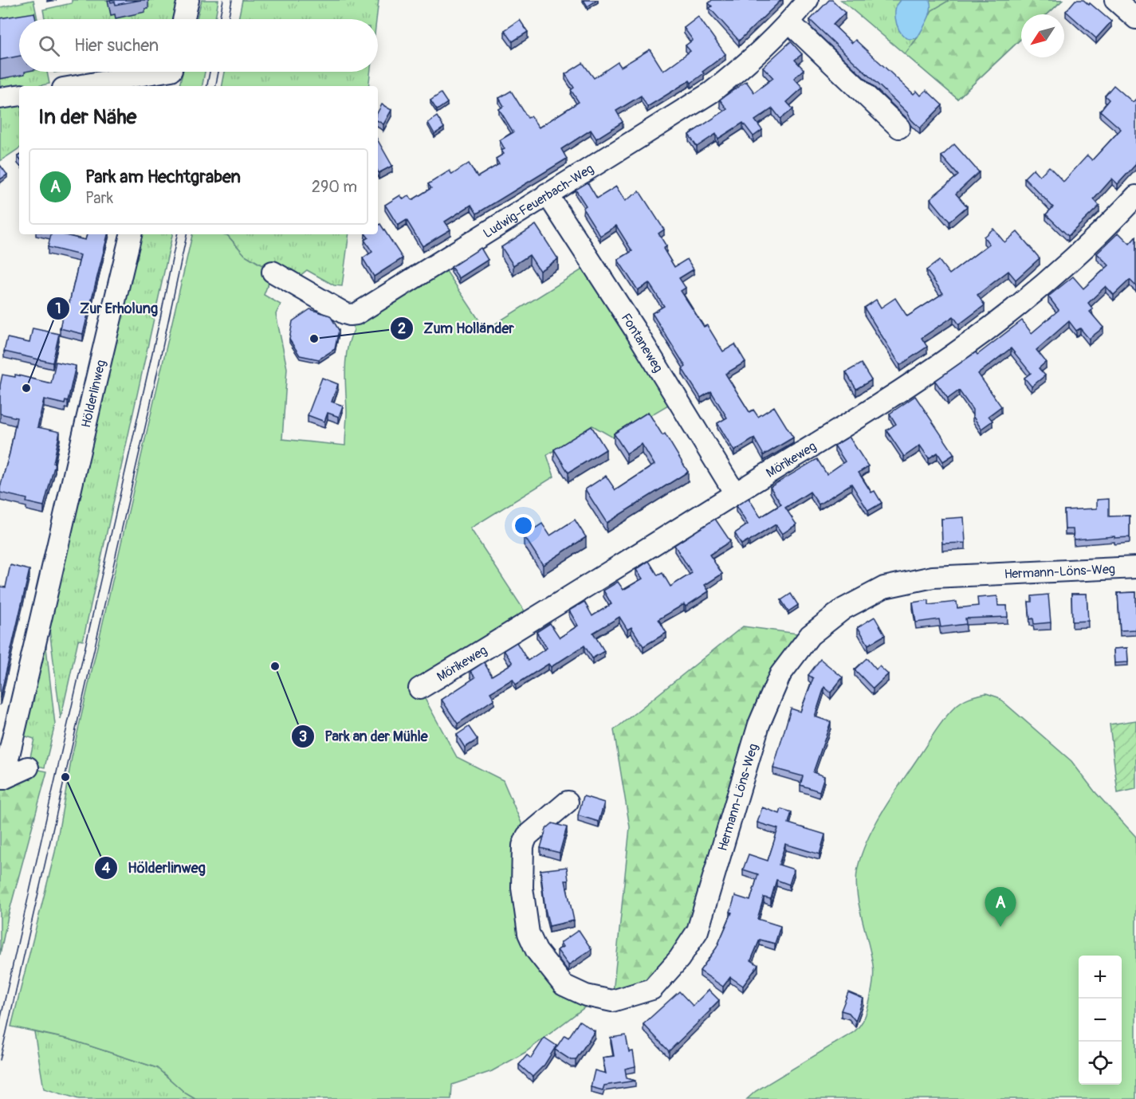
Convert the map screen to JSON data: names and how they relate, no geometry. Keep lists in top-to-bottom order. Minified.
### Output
{"streets":{"street":["Ludwig-Feuerbach-Weg","Fontaneweg","Hölderlinweg","Mörikeweg","Hermann-Löns-Weg"]},"crossings":[["Ludwig-Feuerbach-Weg","Fontaneweg"],["Fontaneweg","Mörikeweg"]],"places":["Zum Holländer","Zur Erholung","Park an der Mühle","Hölderlinweg"],"north":"bottom left","page":{"search":"Hier suchen","heading":"In der Nähe","list":[{"mark":"A","name":"Park am Hechtgraben","note":"Park","value":"290 m"}],"pins":"A","map_buttons":["+","−"]}}
